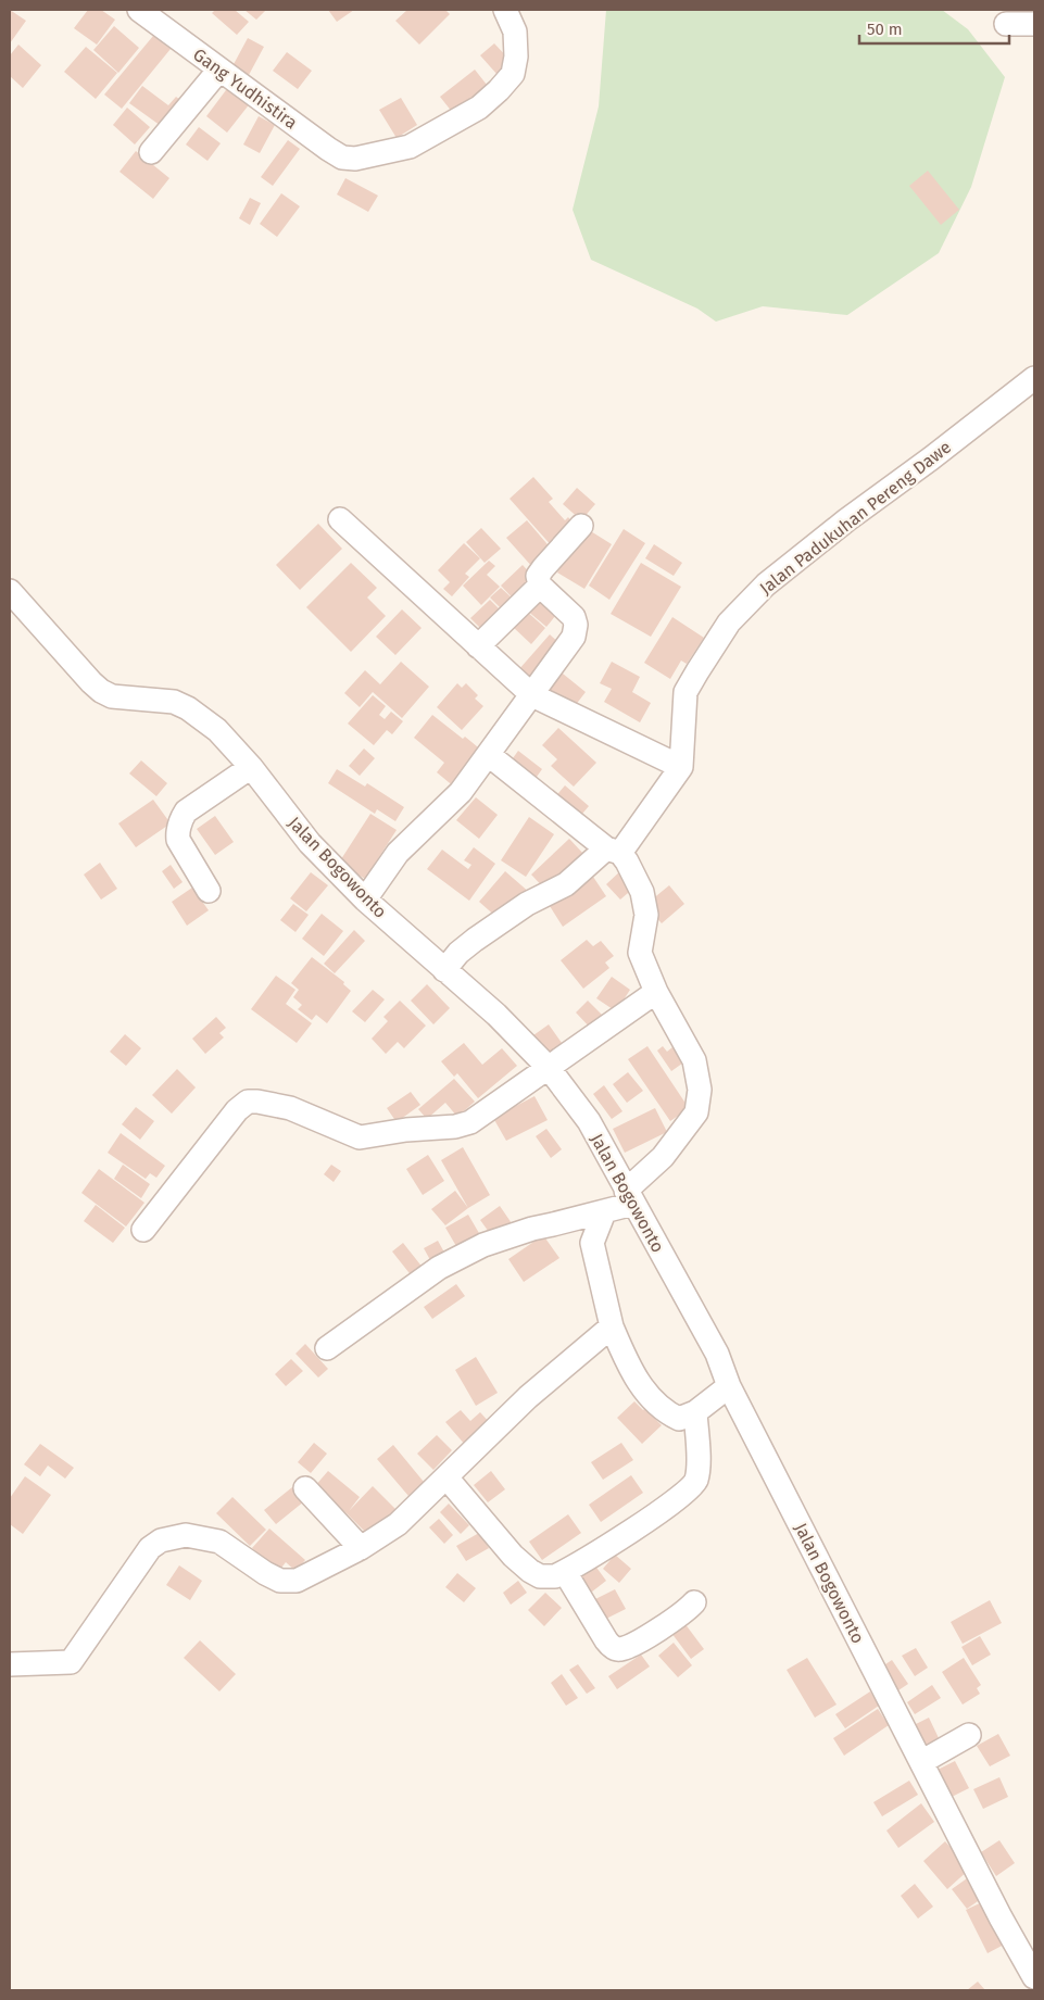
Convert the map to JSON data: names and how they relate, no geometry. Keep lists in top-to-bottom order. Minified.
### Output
{"streets":{"street":["Gang Yudhistira","Jalan Padukuhan Pereng Dawe","Jalan Bogowonto"]},"scale_bar":"50 m"}
